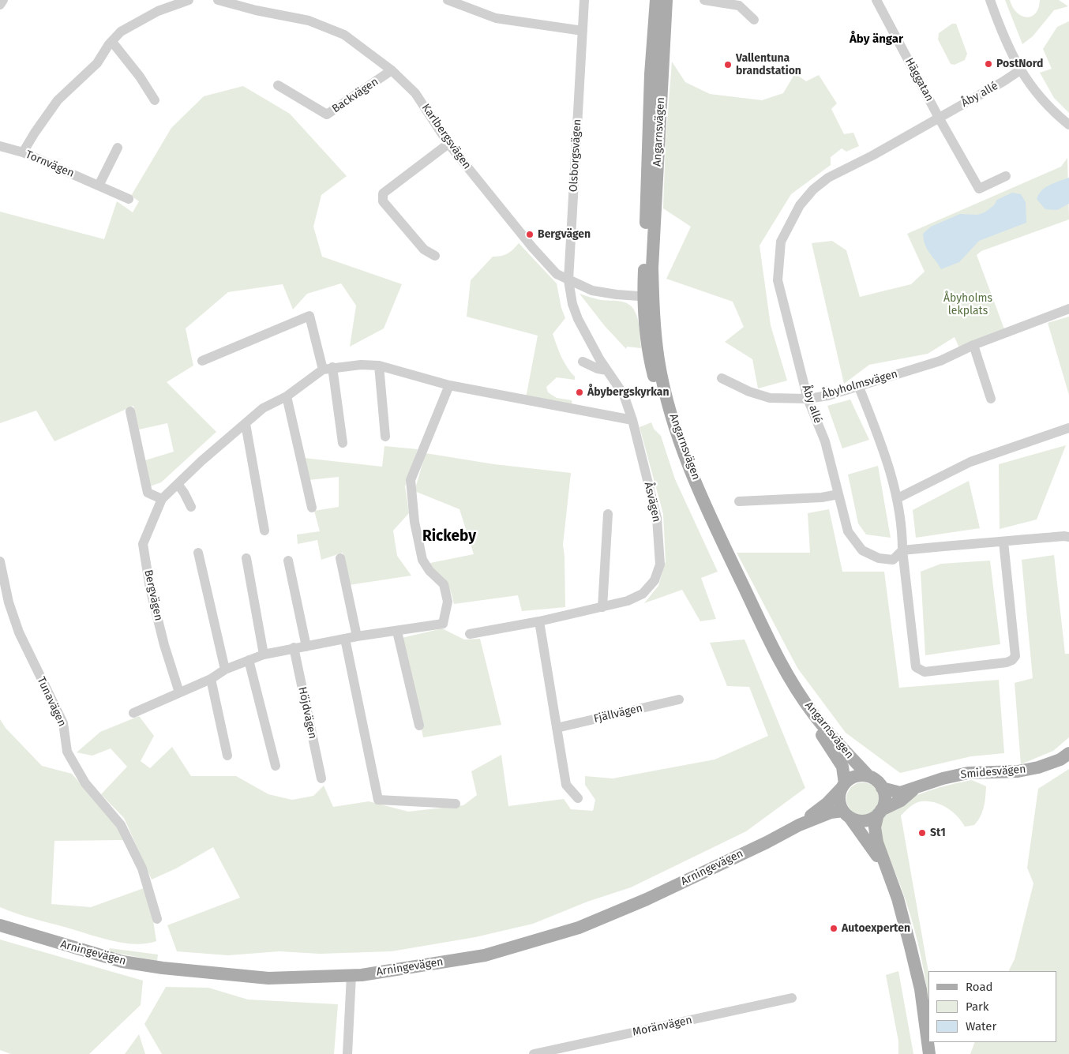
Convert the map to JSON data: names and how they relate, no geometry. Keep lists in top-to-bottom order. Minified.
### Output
{"streets":{"main road":["Angarnsvägen","Smidesvägen","Arningevägen"],"street":["Häggatan","Åby allé","Backvägen","Karlbergsvägen","Olsborgsvägen","Tornvägen","Åbyholmsvägen","Åsvägen","Bergvägen","Tunavägen","Höjdvägen","Fjällvägen","Moränvägen"]},"crossings":[["Häggatan","Åby allé"],["Åby allé","Åbyholmsvägen"],["Backvägen","Karlbergsvägen"],["Angarnsvägen","Karlbergsvägen"],["Angarnsvägen","Smidesvägen"],["Angarnsvägen","Arningevägen"],["Karlbergsvägen","Olsborgsvägen"],["Karlbergsvägen","Åsvägen"],["Olsborgsvägen","Åsvägen"],["Smidesvägen","Arningevägen"]],"districts":["Åby ängar","Rickeby"],"parks":["Åbyholms lekplats"],"places":["PostNord","Vallentuna brandstation","Bergvägen","Åbybergskyrkan","St1","Autoexperten"],"legend":["Road","Park","Water"]}
